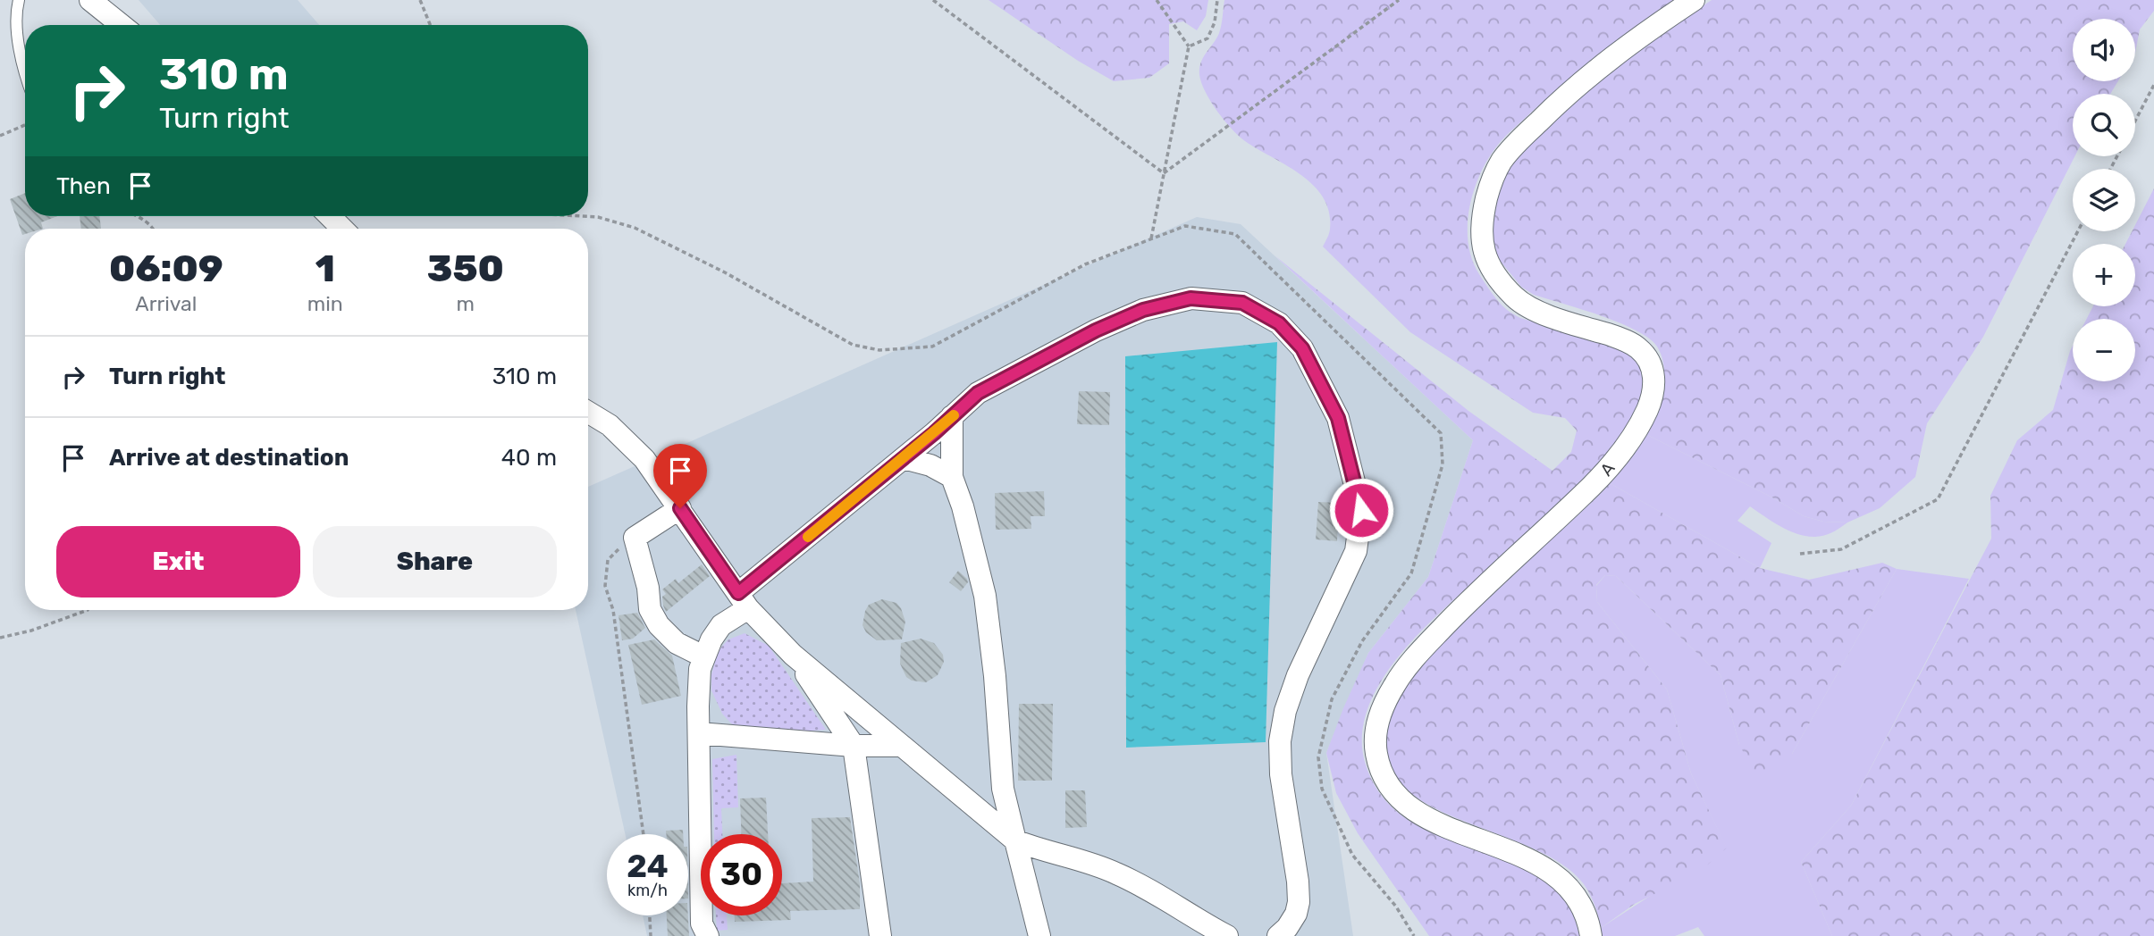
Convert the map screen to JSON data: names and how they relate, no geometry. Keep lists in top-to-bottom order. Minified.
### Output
{"streets":{"street":["A"]},"page":{"map_buttons":["+","−"],"turn":["310 m","Turn right"],"then":"Then","eta":["06:09","Arrival","1","min","350","m"],"list":[{"name":"Turn right","value":"310 m"},{"name":"Arrive at destination","value":"40 m"}],"buttons":["Exit","Share"],"speed":"24 km/h","limit":"30"}}
